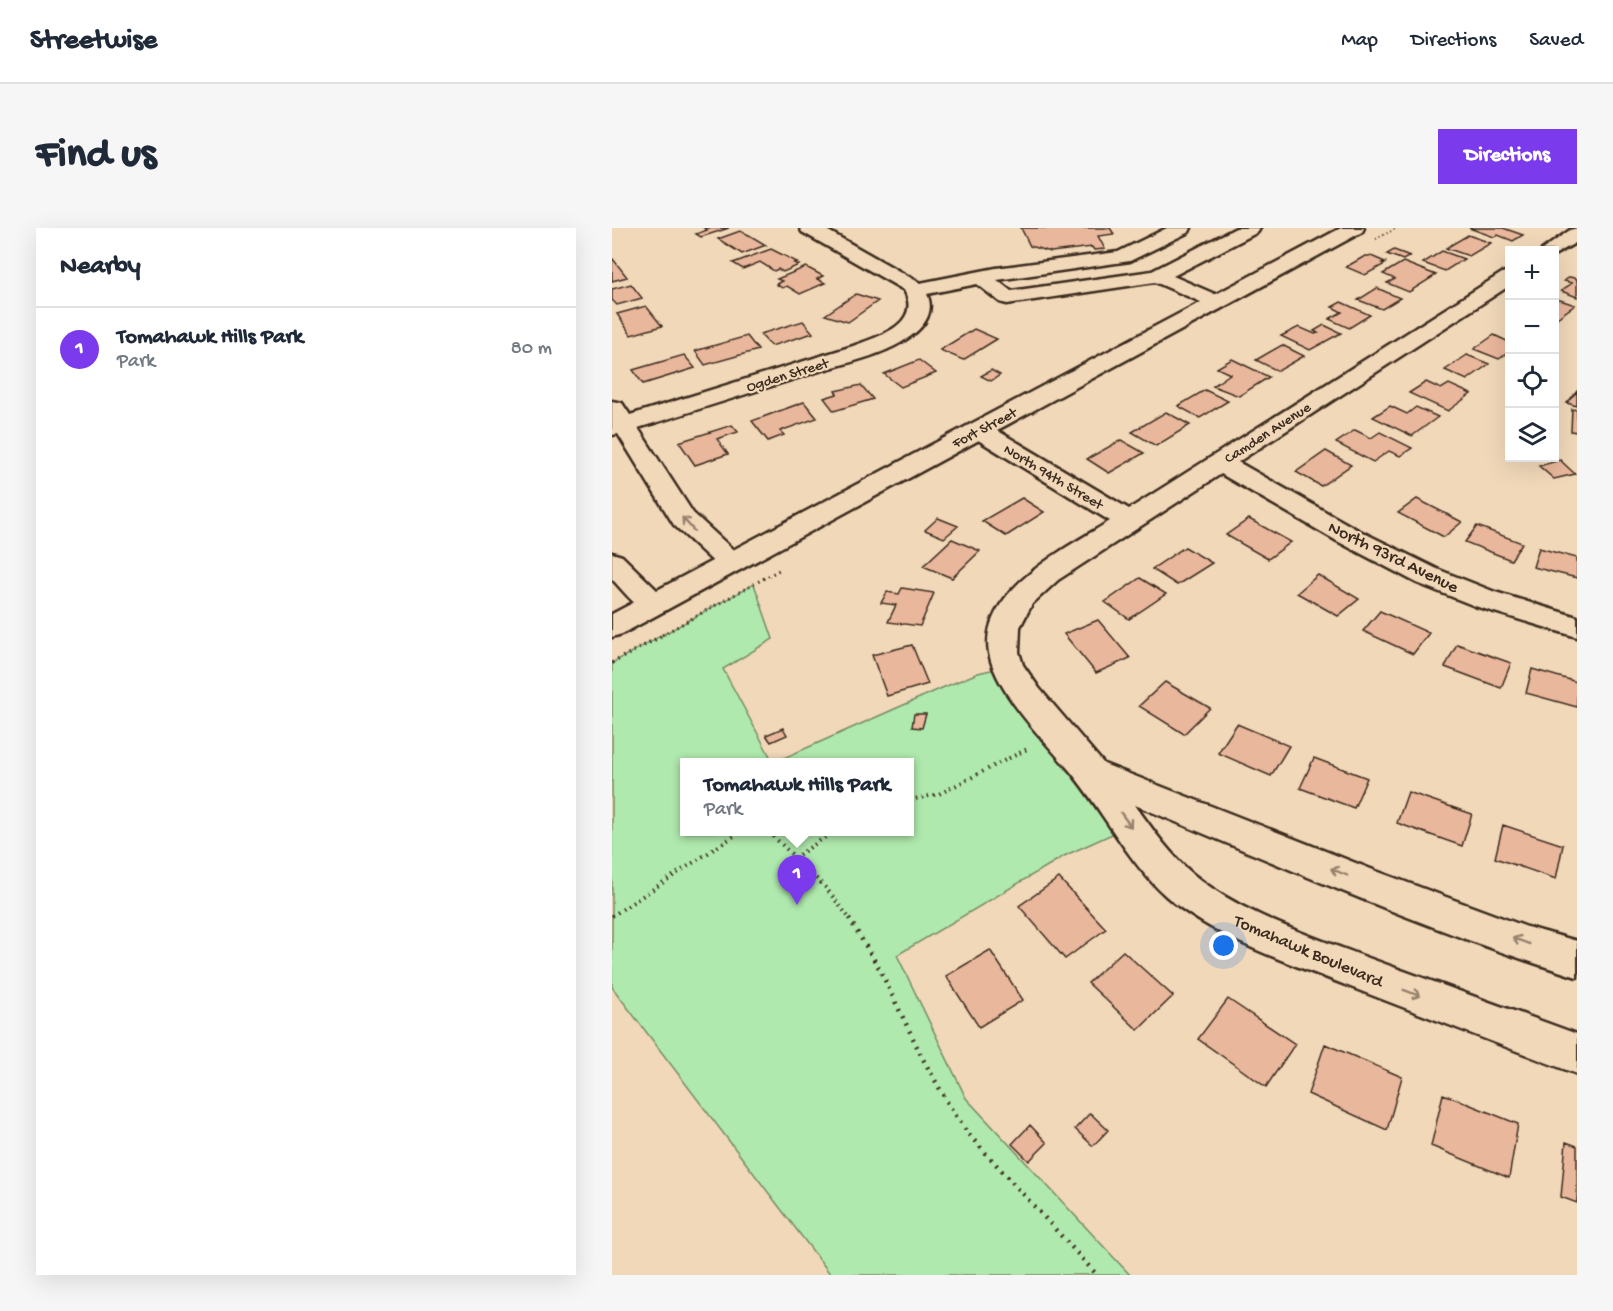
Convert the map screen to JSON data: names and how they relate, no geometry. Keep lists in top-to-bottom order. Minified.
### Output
{"streets":{"street":["Ogden Street","Fort Street","Camden Avenue","North 94th Street","North 93rd Avenue","Tomahawk Boulevard"]},"crossings":[["Fort Street","North 94th Street"],["Camden Avenue","North 94th Street"],["Camden Avenue","North 93rd Avenue"],["Camden Avenue","Tomahawk Boulevard"]],"page":{"header":"Streetwise","nav":["Map","Directions","Saved"],"buttons":"Directions","title":"Find us","heading":"Nearby","map_buttons":["+","−"],"list":[{"mark":"1","name":"Tomahawk Hills Park","note":"Park","value":"80 m"}],"popup":["Tomahawk Hills Park","Park"],"pins":"1"}}
